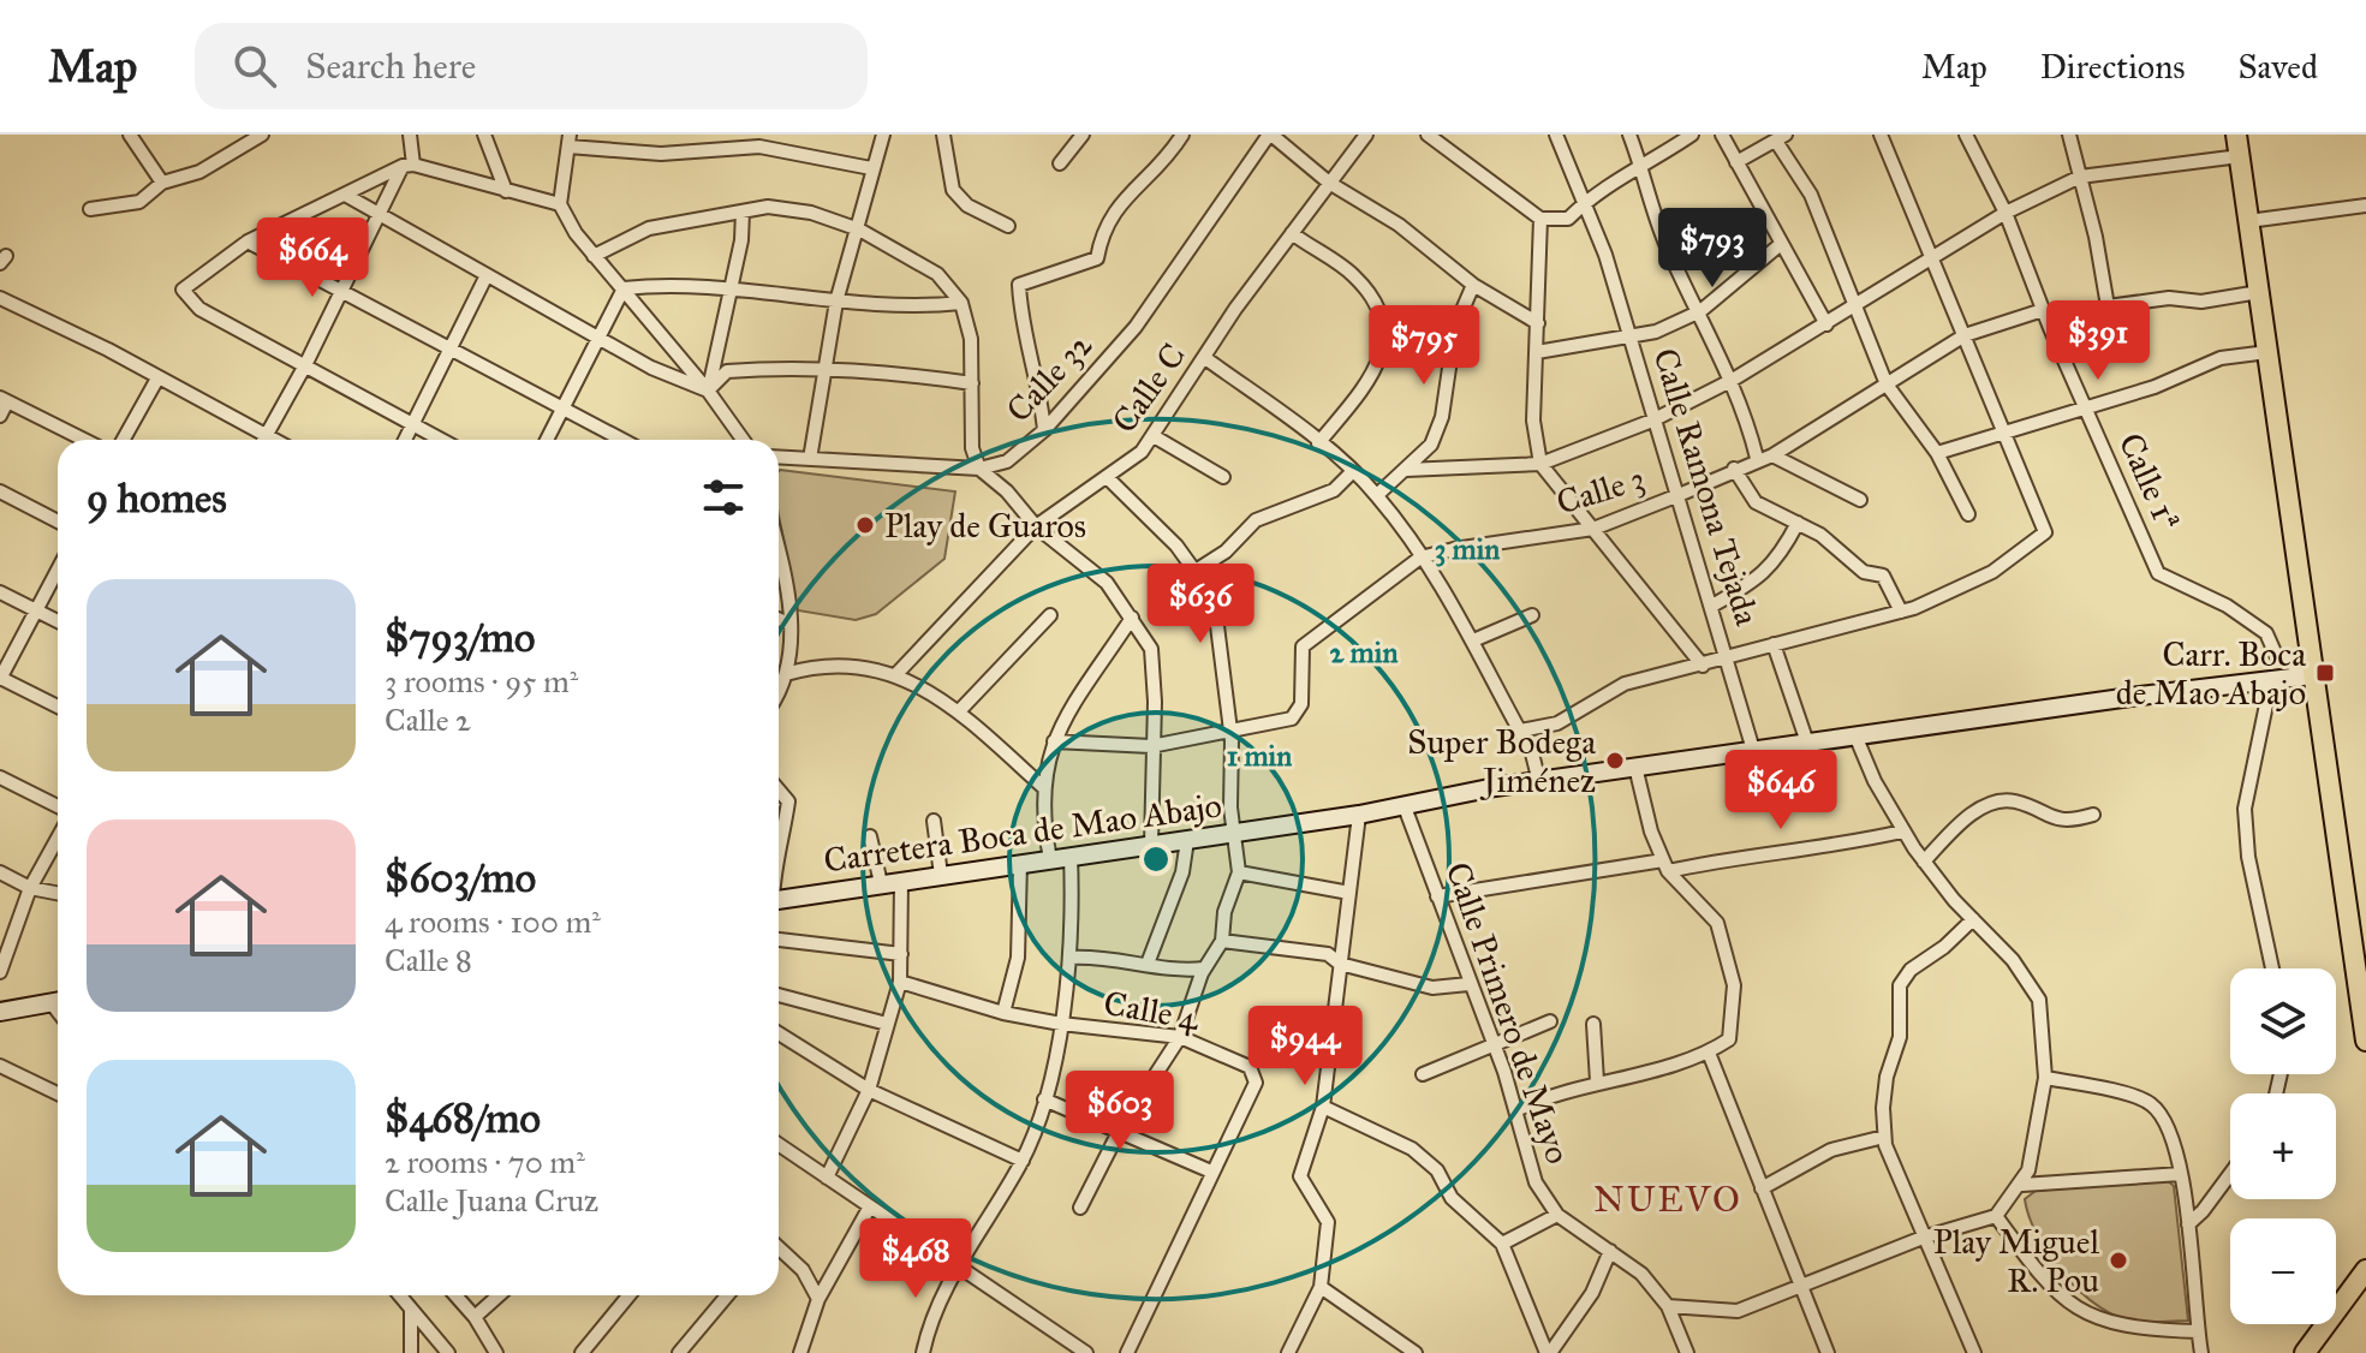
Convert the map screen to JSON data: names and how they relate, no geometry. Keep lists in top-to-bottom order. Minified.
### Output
{"streets":{"street":["Calle 32","Calle C","Calle 1ª","Calle Ramona Tejada","Calle 3","Carretera Boca de Mao Abajo","Calle 4","Calle Primero de Mayo"]},"crossings":[["Calle 1ª","Calle 3"],["Calle 1ª","Carretera Boca de Mao Abajo"],["Calle Ramona Tejada","Calle 3"],["Calle Ramona Tejada","Carretera Boca de Mao Abajo"],["Carretera Boca de Mao Abajo","Calle Primero de Mayo"]],"districts":["NUEVO"],"places":{"other":["Play de Guaros","Super Bodega Jiménez","Play Miguel R. Pou"],"transit":["Carr. Boca de Mao Abajo"]},"page":{"header":"Map","search":"Search here","nav":["Map","Directions","Saved"],"price":["$793","$664","$391","$795","$636","$646","$944","$603","$468"],"heading":"9 homes","list":[{"name":"$793/mo","note":"3 rooms · 95 m² · Calle 2"},{"name":"$603/mo","note":"4 rooms · 100 m² · Calle 8"},{"name":"$468/mo","note":"2 rooms · 70 m² · Calle Juana Cruz"}],"map_buttons":["+","−"]},"rings":["3 min","2 min","1 min"]}
